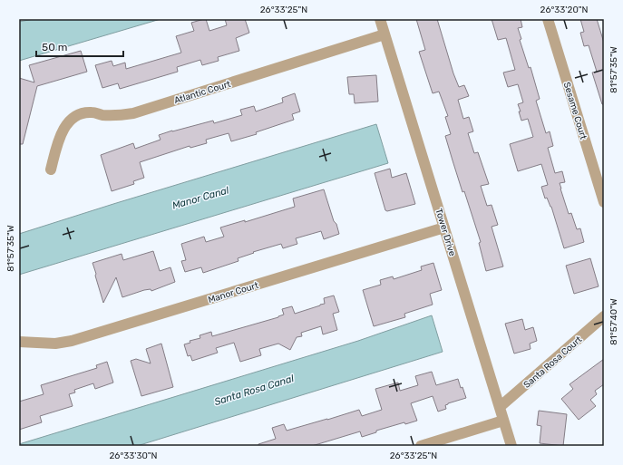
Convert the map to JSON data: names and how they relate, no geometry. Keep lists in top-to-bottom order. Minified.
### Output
{"streets":{"street":["Atlantic Court","Sesame Court","Tower Drive","Manor Court","Santa Rosa Court"]},"crossings":[["Atlantic Court","Tower Drive"],["Tower Drive","Manor Court"],["Tower Drive","Santa Rosa Court"]],"water":["Manor Canal","Santa Rosa Canal"],"scale_bar":"50 m","coordinates":["26°33'25\"N","26°33'20\"N","81°57'35\"W","81°57'40\"W","26°33'30\"N"]}
